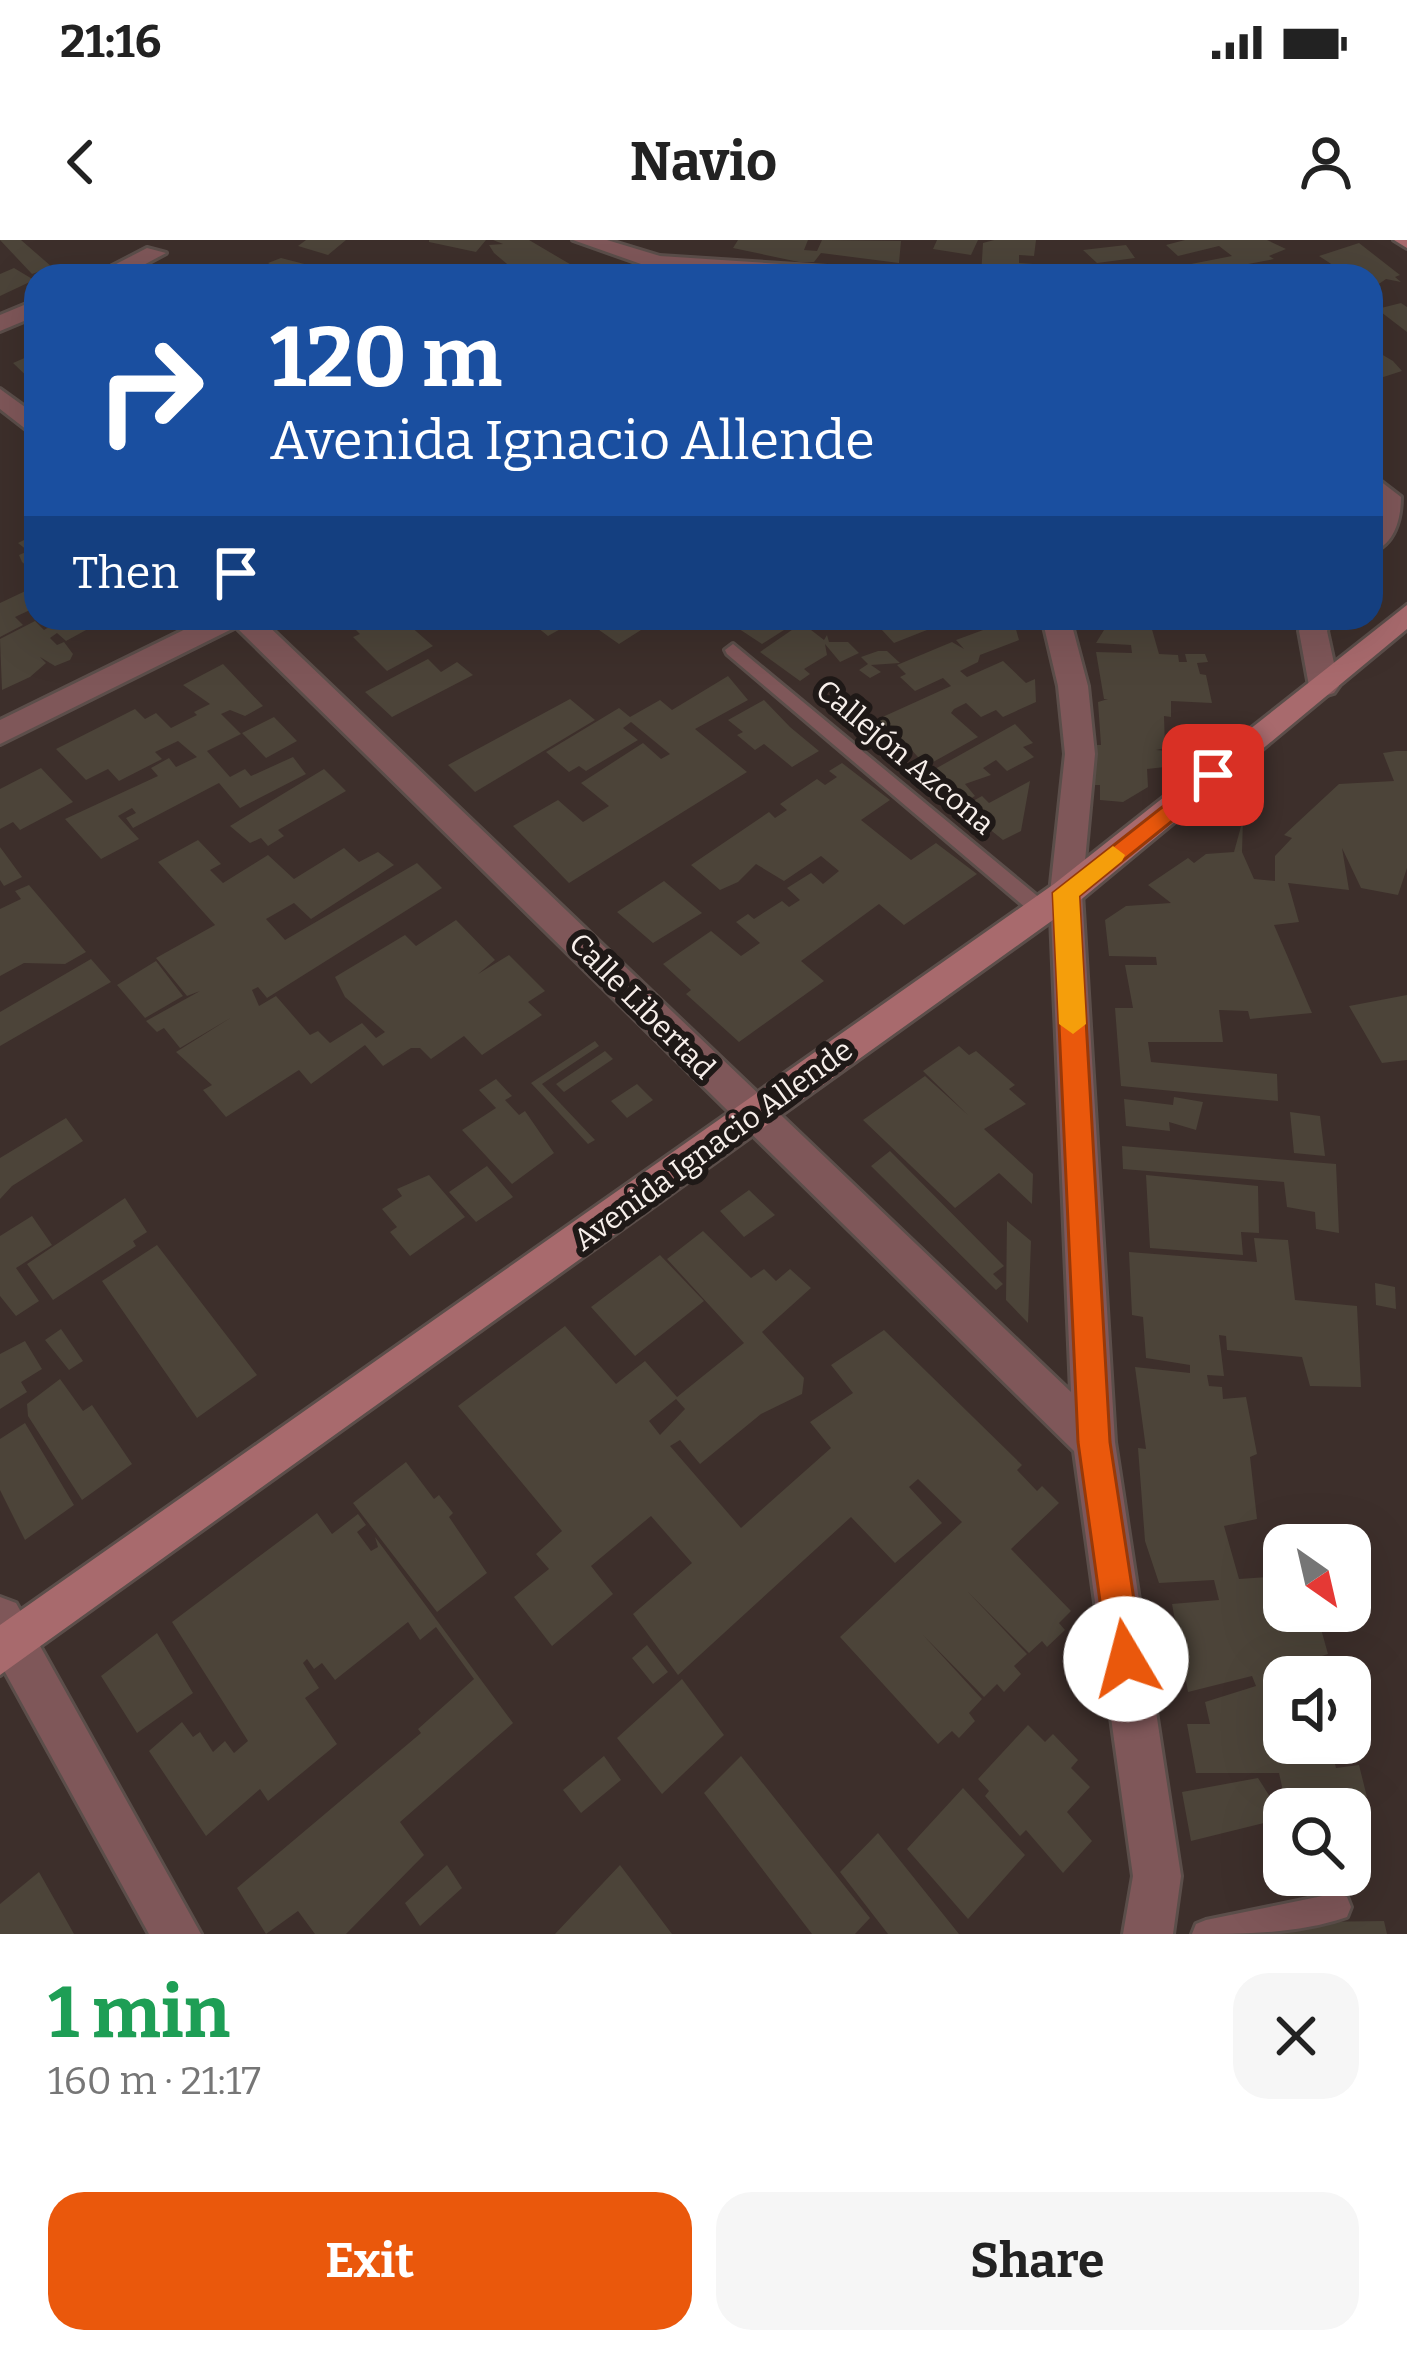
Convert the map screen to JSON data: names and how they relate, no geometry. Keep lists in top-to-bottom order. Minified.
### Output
{"streets":{"main road":["Avenida Ignacio Allende"],"street":["Calle Libertad"],"lane":["Callejón Azcona"]},"crossings":[["Callejón Azcona","Avenida Ignacio Allende"],["Calle Libertad","Avenida Ignacio Allende"]],"north":"bottom right","page":{"status":"21:16","header":"Navio","turn":["120 m","Avenida Ignacio Allende"],"then":"Then","heading":["1 min","160 m · 21:17"],"buttons":["Exit","Share"]}}
